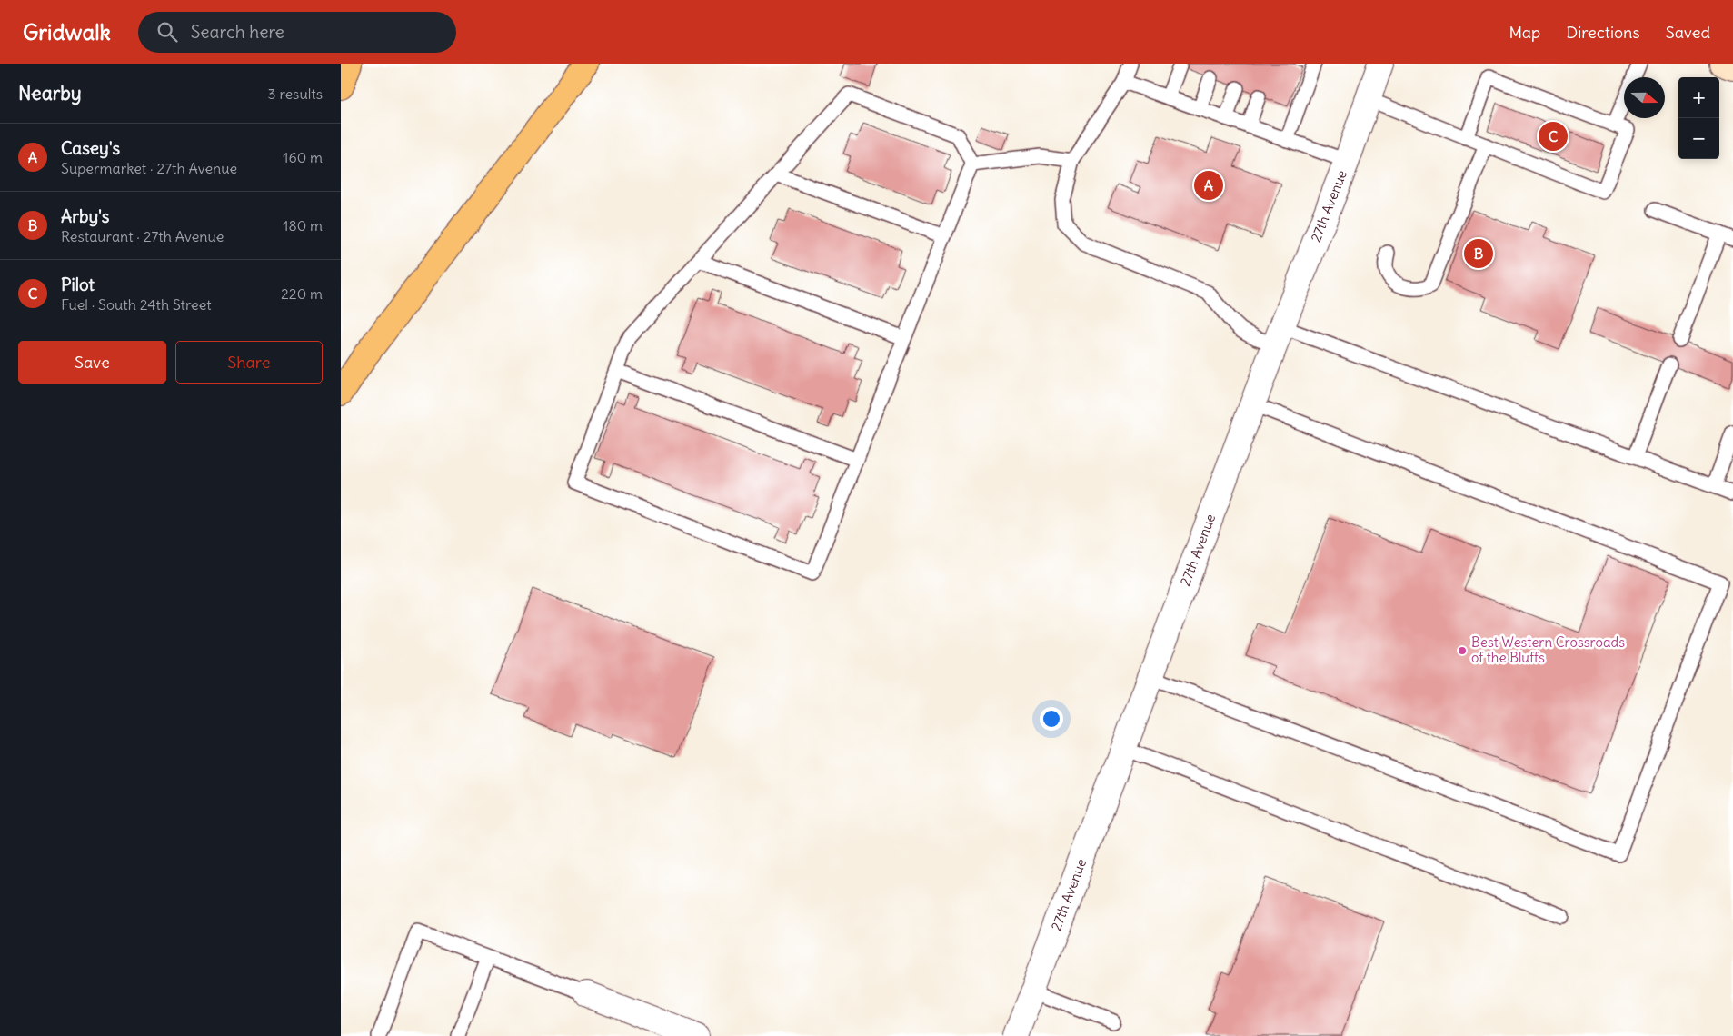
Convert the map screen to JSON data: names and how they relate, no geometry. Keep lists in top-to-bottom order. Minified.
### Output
{"streets":{"street":["27th Avenue"]},"places":["Best Western Crossroads of the Bluffs"],"north":"right","page":{"header":"Gridwalk","search":"Search here","nav":["Map","Directions","Saved"],"heading":["Nearby","3 results"],"map_buttons":["+","−"],"pins":["C","A","B"],"list":[{"mark":"A","name":"Casey's","note":"Supermarket · 27th Avenue","value":"160 m"},{"mark":"B","name":"Arby's","note":"Restaurant · 27th Avenue","value":"180 m"},{"mark":"C","name":"Pilot","note":"Fuel · South 24th Street","value":"220 m"}],"buttons":["Save","Share"]}}
